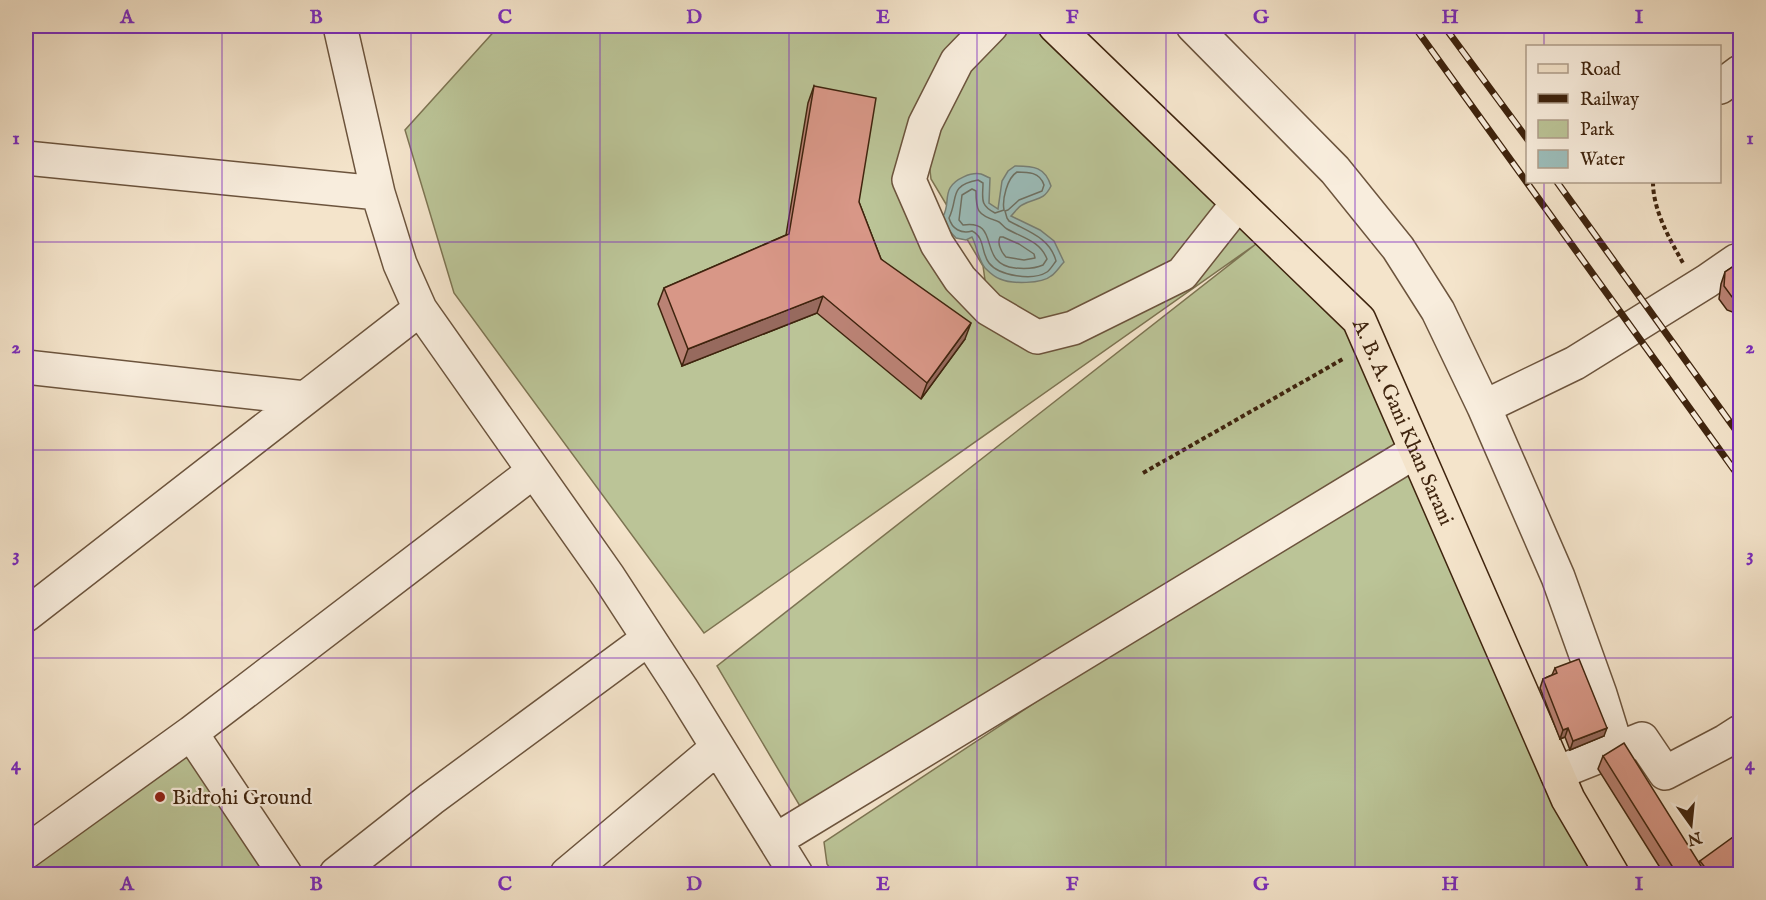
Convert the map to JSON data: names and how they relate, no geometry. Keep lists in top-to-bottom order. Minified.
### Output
{"streets":{"main road":["A. B. A. Gani Khan Sarani"]},"places":["Bidrohi Ground"],"legend":["Road","Railway","Park","Water"],"north":"bottom","grid":{"columns":["A","B","C","D","E","F","G","H","I"],"rows":["1","2","3","4"]}}
